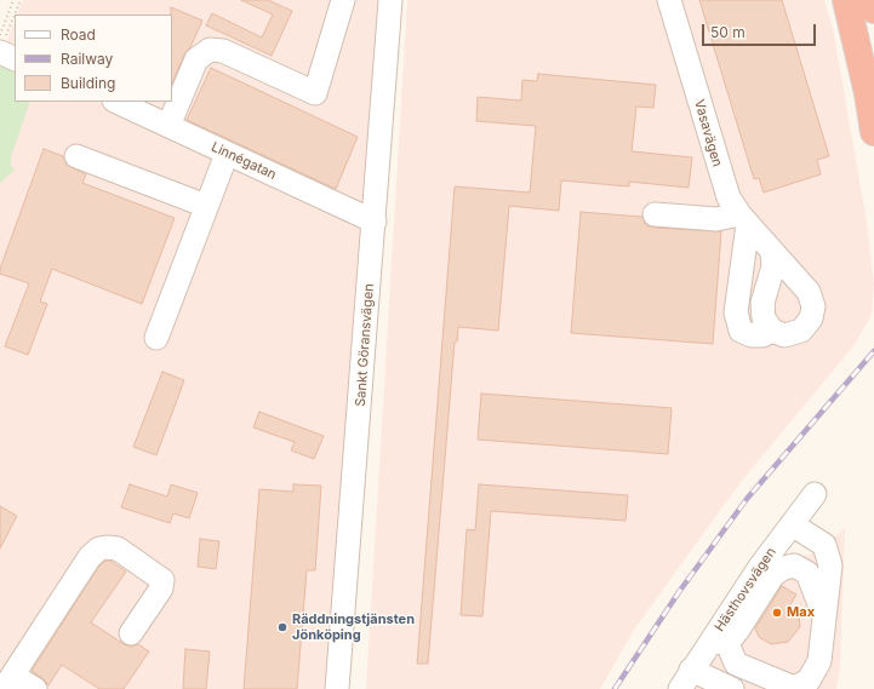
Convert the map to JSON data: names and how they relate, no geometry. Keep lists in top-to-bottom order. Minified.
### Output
{"streets":{"street":["Vasavägen","Linnégatan","Sankt Göransvägen","Hästhovsvägen"]},"crossings":[["Linnégatan","Sankt Göransvägen"]],"places":["Max","Räddningstjänsten Jönköping"],"legend":["Road","Railway","Building"],"scale_bar":"50 m"}
